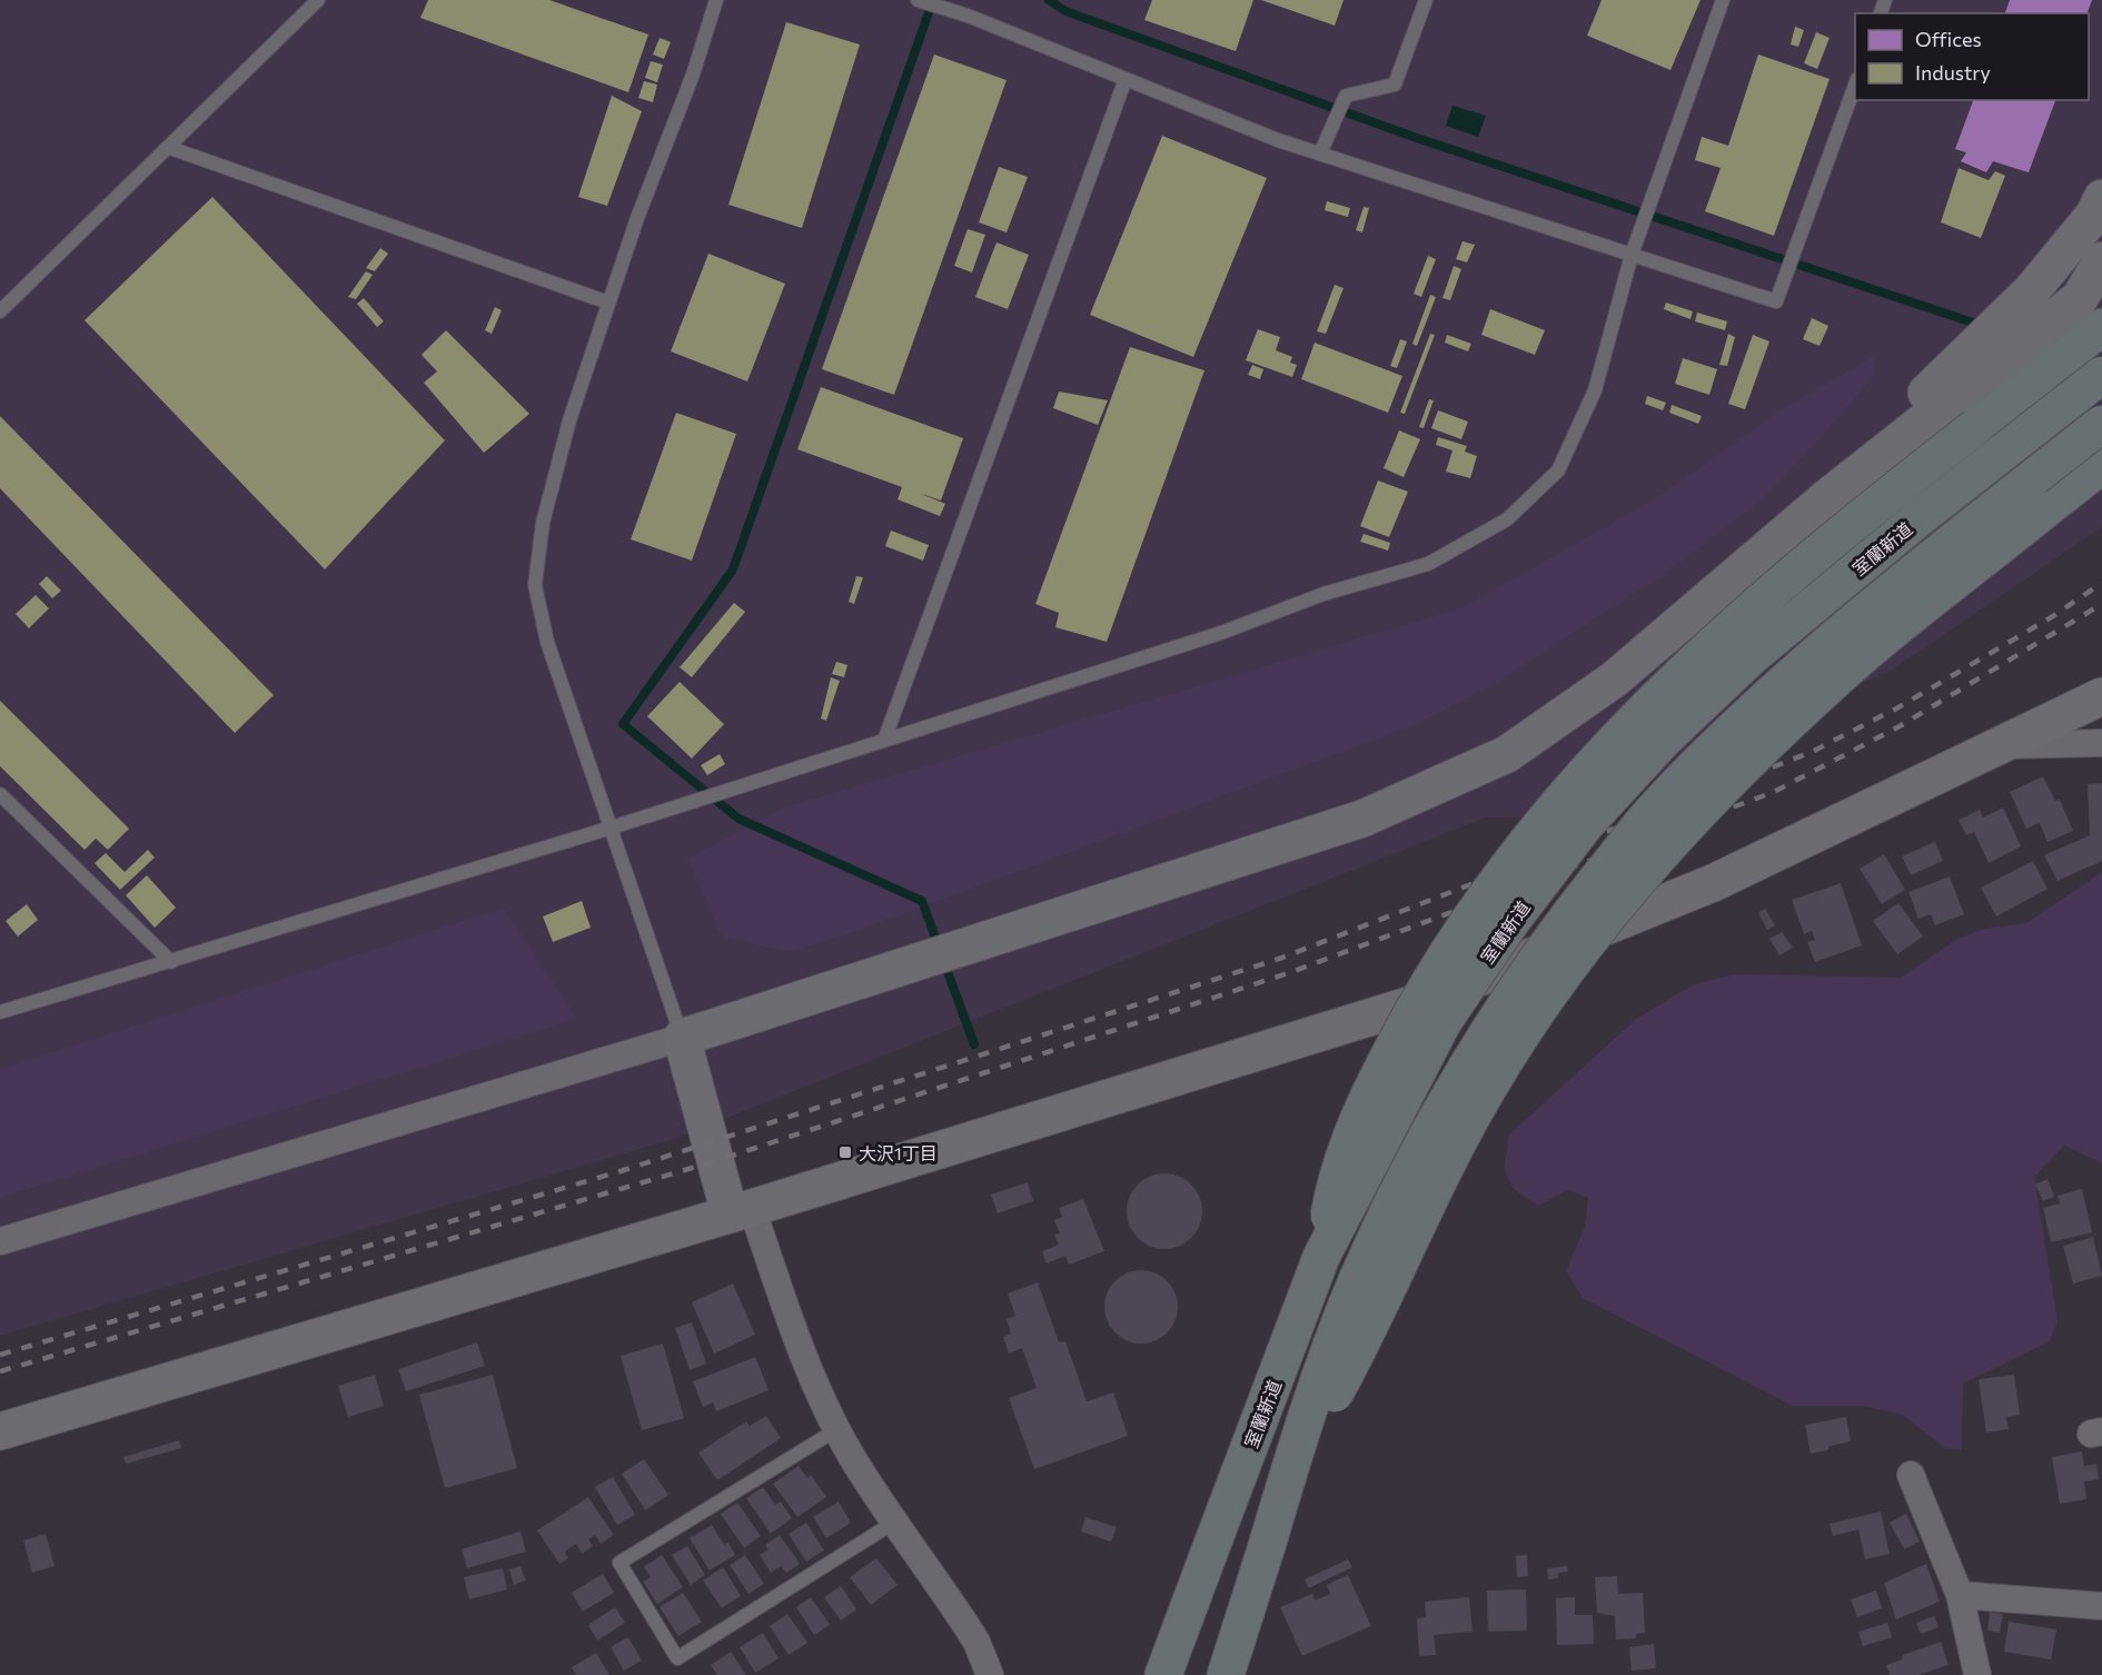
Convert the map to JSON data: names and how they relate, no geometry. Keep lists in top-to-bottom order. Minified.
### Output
{"streets":{"highway":["室蘭新道"]},"places":{"transit":["大沢1丁目"]},"legend":["Offices","Industry"]}
